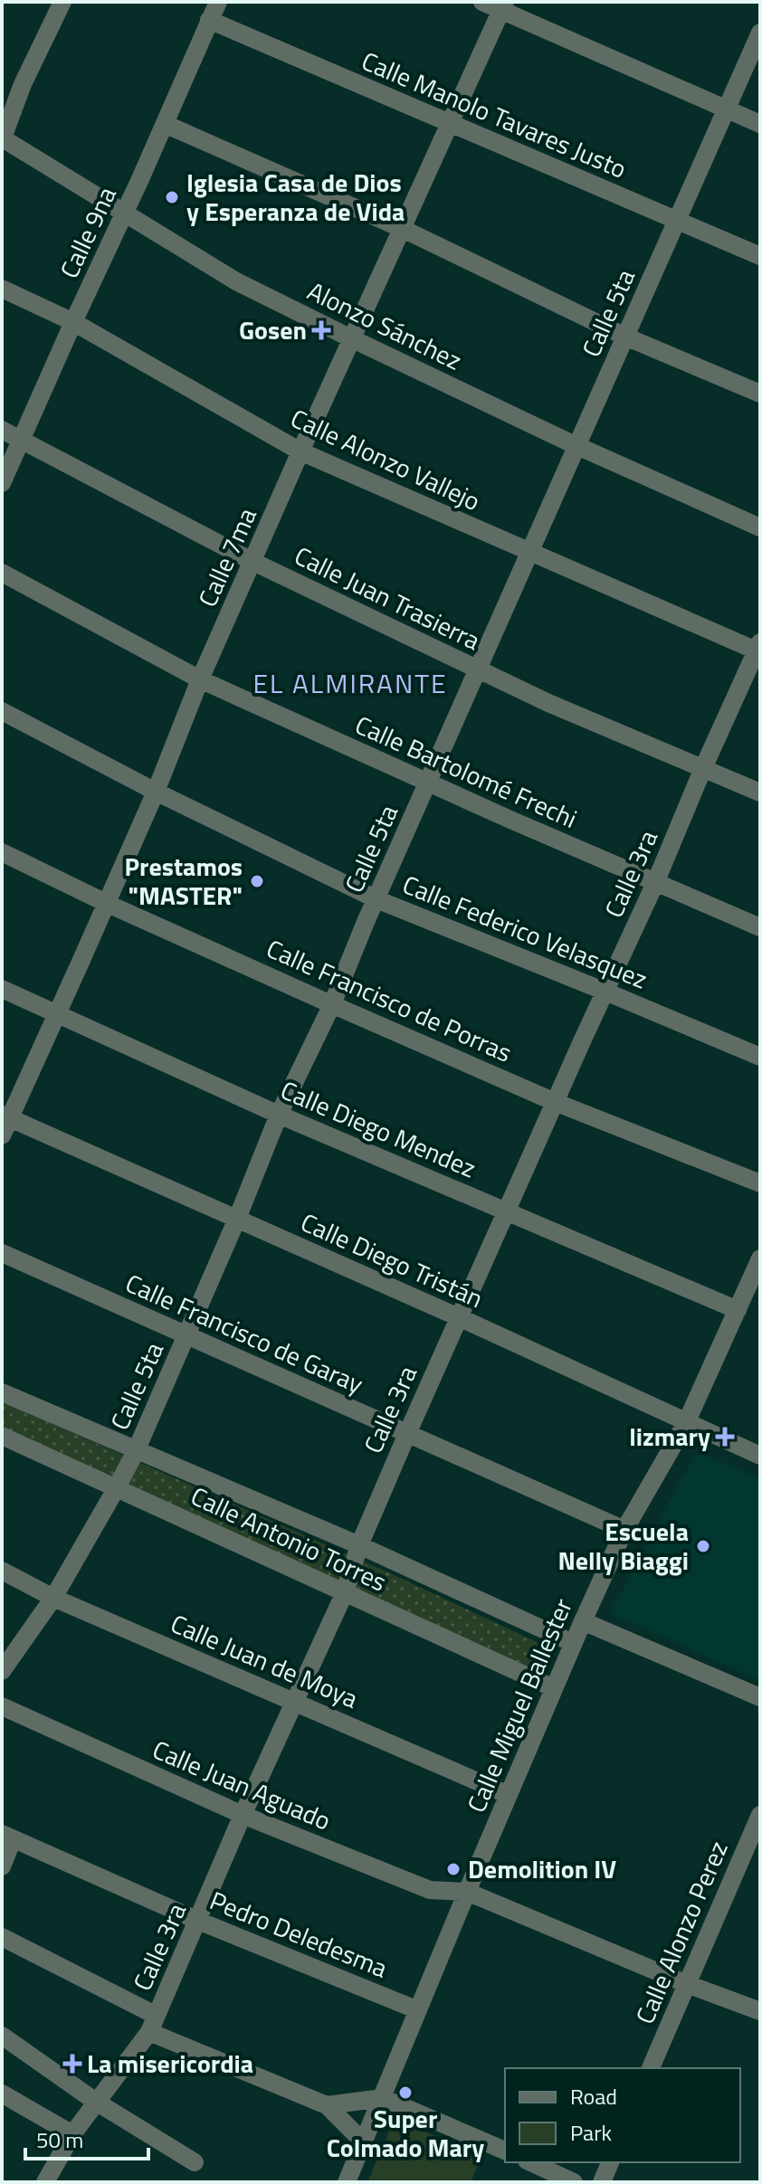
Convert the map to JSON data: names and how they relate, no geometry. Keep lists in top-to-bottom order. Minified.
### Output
{"streets":{"street":["Calle Manolo Tavares Justo","Calle 9na","Calle 5ta","Alonzo Sánchez","Calle Alonzo Vallejo","Calle 7ma","Calle Juan Trasierra","Calle Bartolomé Frechi","Calle 3ra","Calle Federico Velasquez","Calle Francisco de Porras","Calle Diego Mendez","Calle Diego Tristán","Calle Francisco de Garay","Calle Antonio Torres","Calle Juan de Moya","Calle Miguel Ballester","Calle Juan Aguado","Calle Alonzo Perez","Pedro Deledesma"]},"crossings":[["Calle Manolo Tavares Justo","Calle 9na"],["Calle Manolo Tavares Justo","Calle 5ta"],["Calle Manolo Tavares Justo","Calle 7ma"],["Calle 9na","Alonzo Sánchez"],["Calle 9na","Calle Alonzo Vallejo"],["Calle 9na","Calle Juan Trasierra"],["Calle 5ta","Alonzo Sánchez"],["Calle 5ta","Calle Alonzo Vallejo"],["Calle 5ta","Calle Juan Trasierra"],["Calle 5ta","Calle Bartolomé Frechi"],["Calle 5ta","Calle Federico Velasquez"],["Calle 5ta","Calle Francisco de Porras"],["Calle 5ta","Calle Diego Mendez"],["Calle 5ta","Calle Diego Tristán"],["Calle 5ta","Calle Francisco de Garay"],["Calle 5ta","Calle Antonio Torres"],["Calle 5ta","Calle Juan de Moya"],["Alonzo Sánchez","Calle 7ma"],["Calle Alonzo Vallejo","Calle 7ma"],["Calle Alonzo Vallejo","Calle 3ra"],["Calle 7ma","Calle Juan Trasierra"],["Calle 7ma","Calle Bartolomé Frechi"],["Calle 7ma","Calle Federico Velasquez"],["Calle 7ma","Calle Francisco de Porras"],["Calle 7ma","Calle Diego Mendez"],["Calle 7ma","Calle Diego Tristán"],["Calle Juan Trasierra","Calle 3ra"],["Calle Bartolomé Frechi","Calle 3ra"],["Calle 3ra","Calle Federico Velasquez"],["Calle 3ra","Calle Francisco de Porras"],["Calle 3ra","Calle Diego Mendez"],["Calle 3ra","Calle Diego Tristán"],["Calle 3ra","Calle Francisco de Garay"],["Calle 3ra","Calle Antonio Torres"],["Calle 3ra","Calle Juan de Moya"],["Calle 3ra","Calle Juan Aguado"],["Calle 3ra","Pedro Deledesma"],["Calle Diego Mendez","Calle Miguel Ballester"],["Calle Diego Tristán","Calle Miguel Ballester"],["Calle Francisco de Garay","Calle Miguel Ballester"],["Calle Antonio Torres","Calle Miguel Ballester"],["Calle Juan de Moya","Calle Miguel Ballester"],["Calle Miguel Ballester","Calle Juan Aguado"],["Calle Miguel Ballester","Pedro Deledesma"],["Calle Juan Aguado","Calle Alonzo Perez"]],"districts":["EL ALMIRANTE"],"places":{"other":["Iglesia Casa de Dios y Esperanza de Vida","Prestamos \"MASTER\"","Escuela Nelly Biaggi","Demolition IV","Super Colmado Mary"],"health":["Gosen","lizmary","La misericordia"]},"legend":["Road","Park"],"scale_bar":"50 m"}
